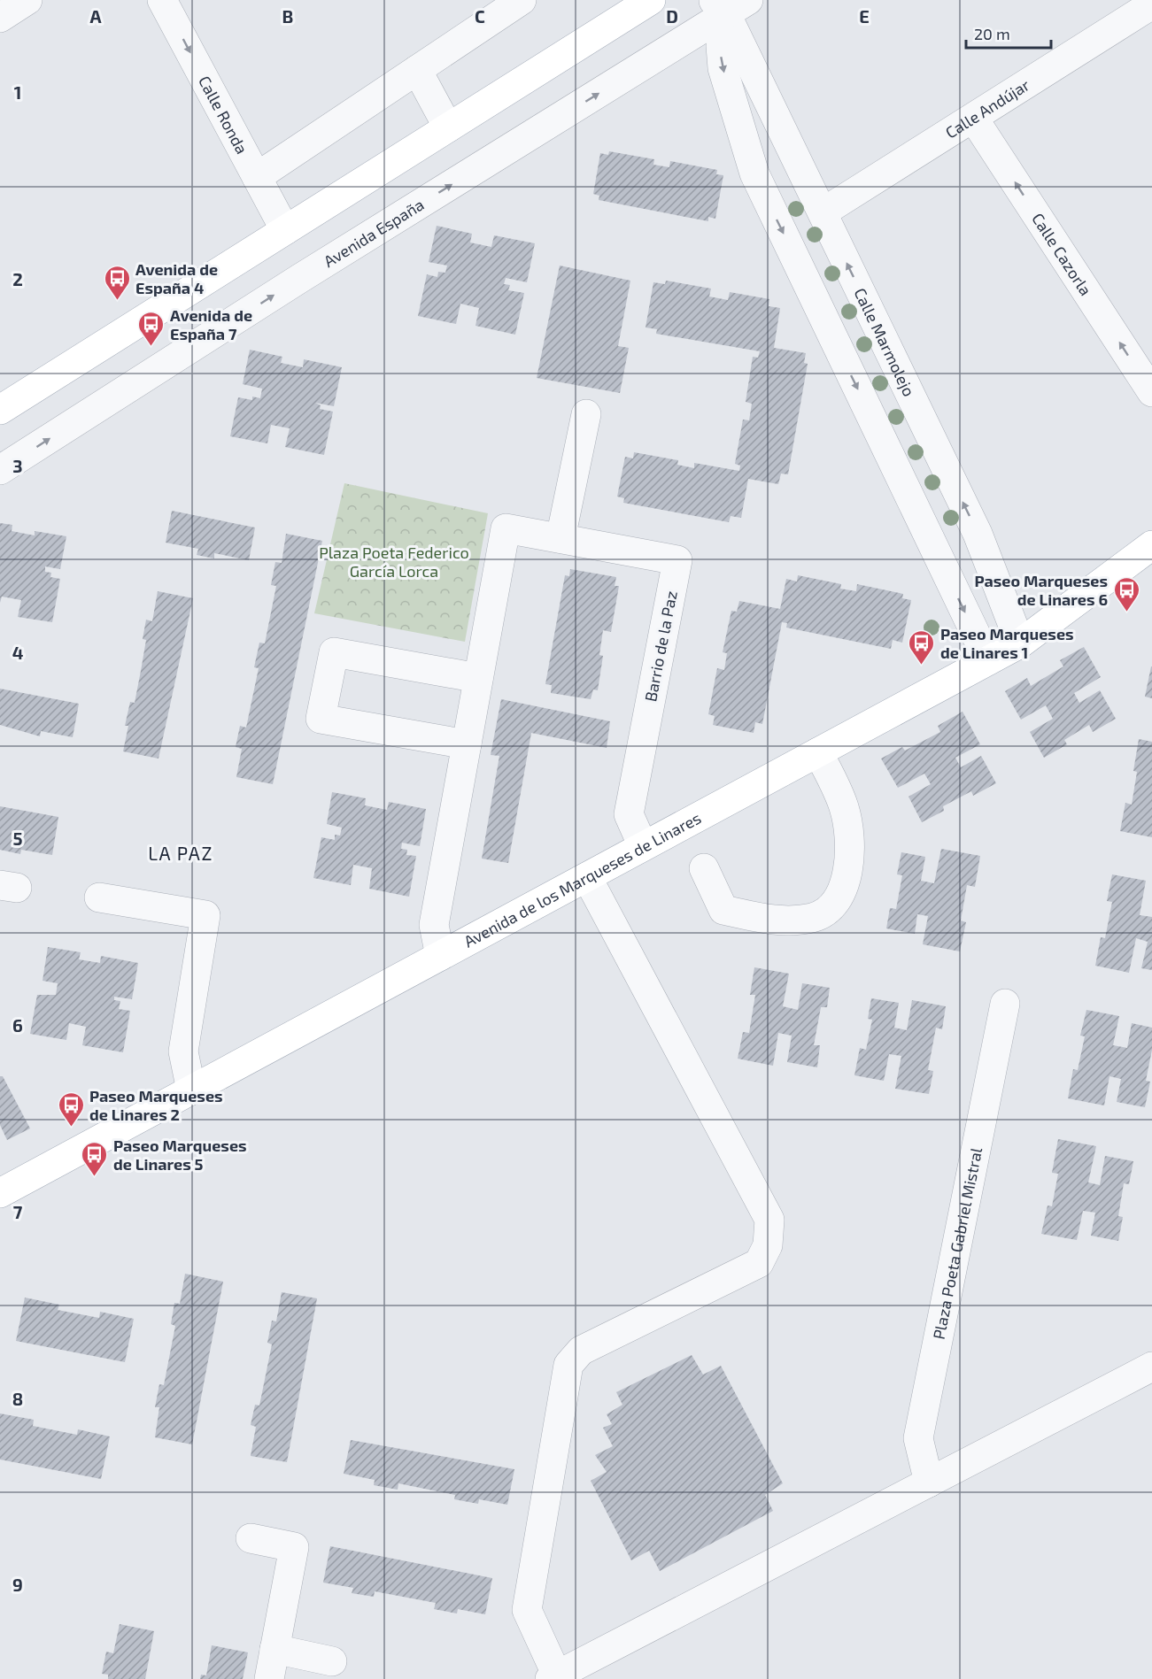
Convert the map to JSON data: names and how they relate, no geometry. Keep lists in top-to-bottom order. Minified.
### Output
{"streets":{"main road":["Avenida de los Marqueses de Linares"],"street":["Calle Andújar","Calle Ronda","Avenida España","Calle Cazorla","Calle Marmolejo","Barrio de la Paz","Plaza Poeta Gabriel Mistral"]},"crossings":[["Calle Andújar","Calle Cazorla"],["Calle Andújar","Calle Marmolejo"],["Avenida España","Calle Marmolejo"],["Calle Marmolejo","Avenida de los Marqueses de Linares"],["Barrio de la Paz","Avenida de los Marqueses de Linares"]],"one_way":["Calle Ronda"],"districts":["LA PAZ"],"parks":["Plaza Poeta Federico García Lorca"],"places":{"bus stop":["Avenida de España 4","Avenida de España 7","Paseo Marqueses de Linares 6","Paseo Marqueses de Linares 1","Paseo Marqueses de Linares 2","Paseo Marqueses de Linares 5"]},"scale_bar":"20 m","grid":{"columns":["A","B","C","D","E"],"rows":["1","2","3","4","5","6","7","8","9"]}}
